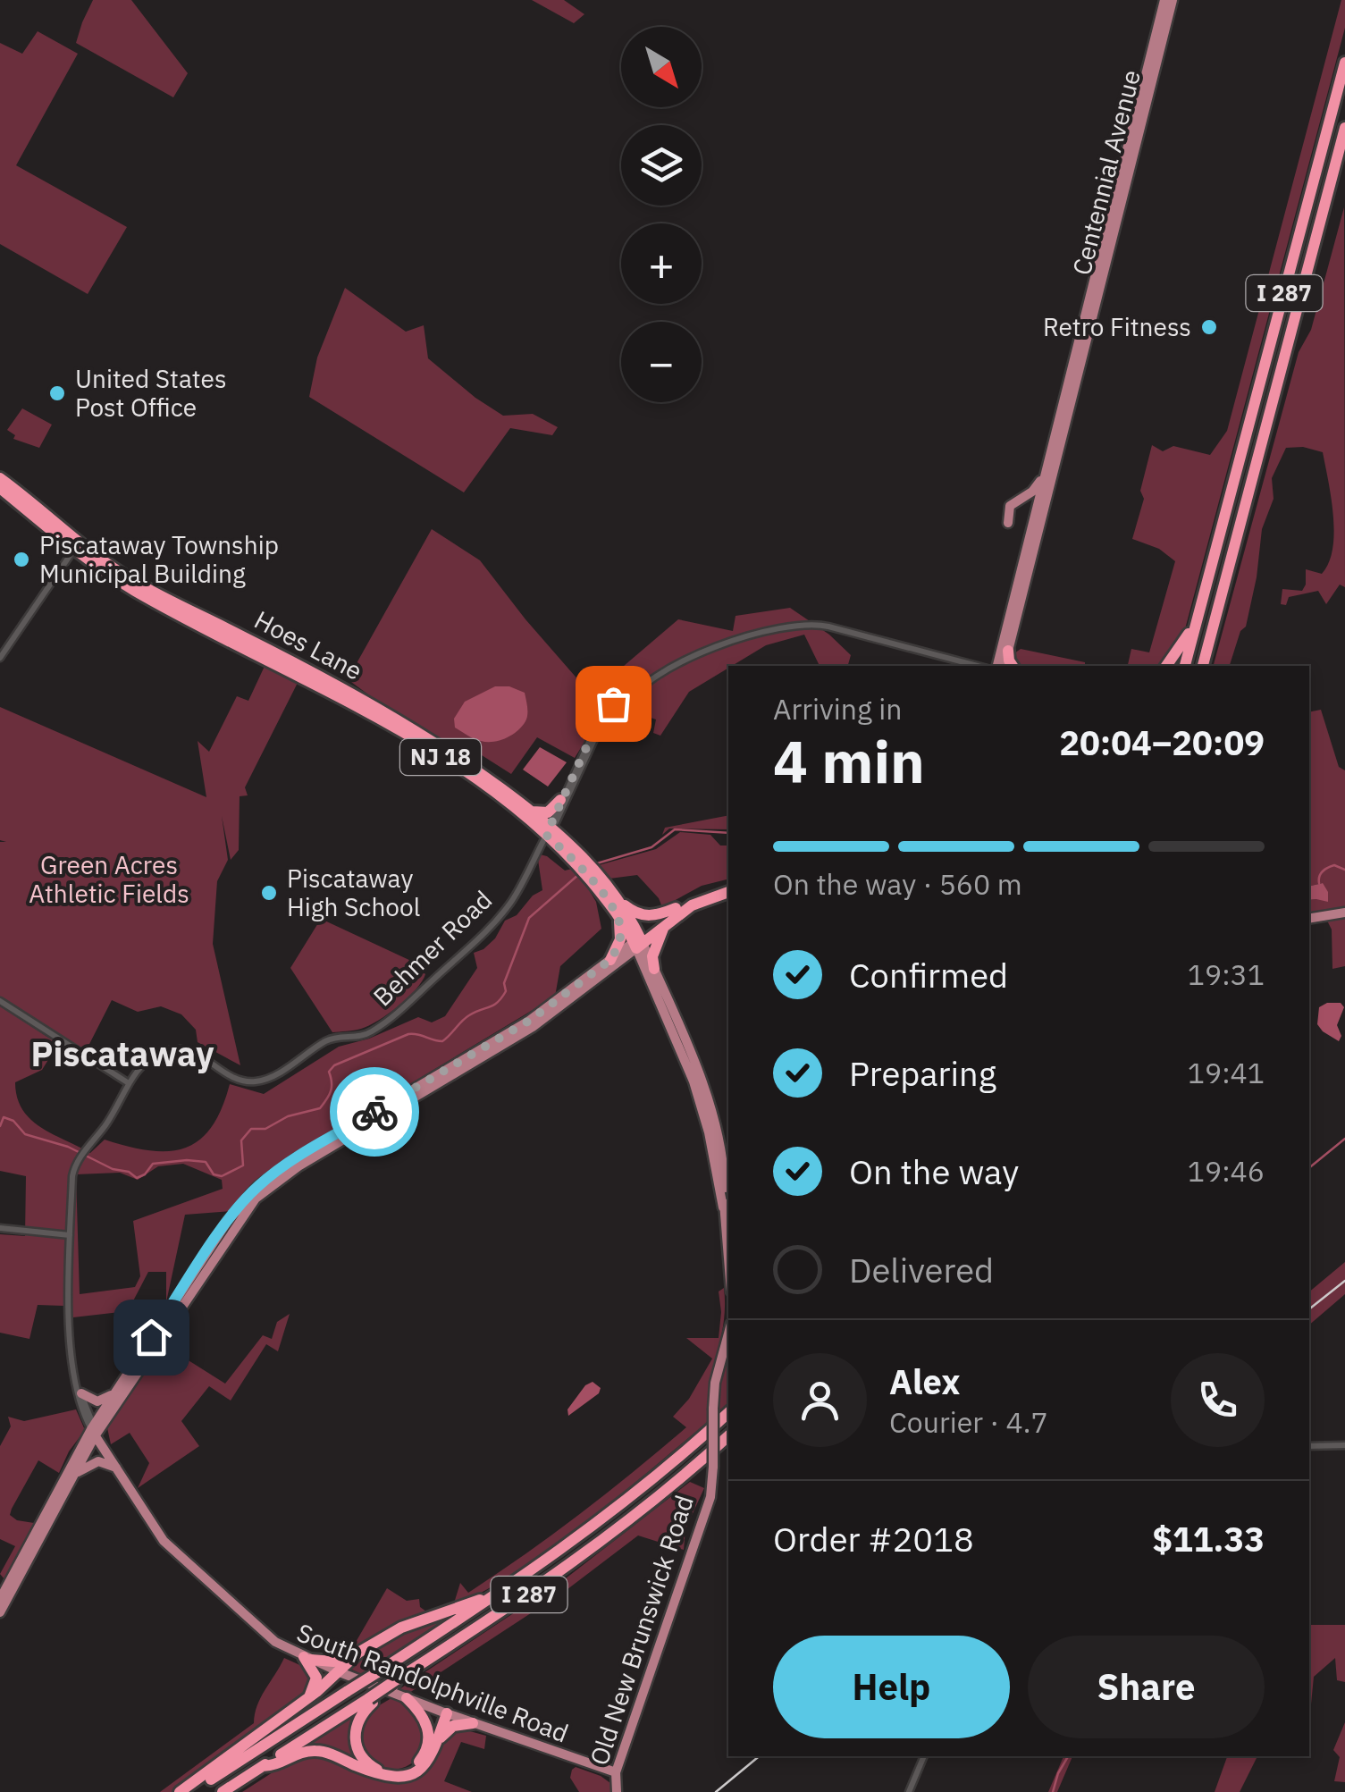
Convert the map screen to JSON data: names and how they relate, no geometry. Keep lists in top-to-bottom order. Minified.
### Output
{"streets":{"highway":["I 287","Hoes Lane","NJ 18"],"main road":["Centennial Avenue","Old New Brunswick Road","South Randolphville Road"],"street":["Behmer Road"]},"crossings":[["Hoes Lane","NJ 18"],["Hoes Lane","Behmer Road"],["NJ 18","Behmer Road"],["Behmer Road","South Randolphville Road"],["Old New Brunswick Road","South Randolphville Road"]],"districts":["Piscataway"],"parks":["Green Acres Athletic Fields"],"places":["Retro Fitness","United States Post Office","Piscataway Township Municipal Building","Piscataway High School"],"north":"bottom right","page":{"map_buttons":["+","−"],"heading":["4 min","Arriving in","20:04–20:09"],"panel":["Alex","Courier · 4.7","Order #2018","$11.33"],"bar":"On the way · 560 m","list":[["Confirmed","19:31"],["Preparing","19:41"],["On the way","19:46"],"Delivered"],"buttons":["Help","Share"]}}
